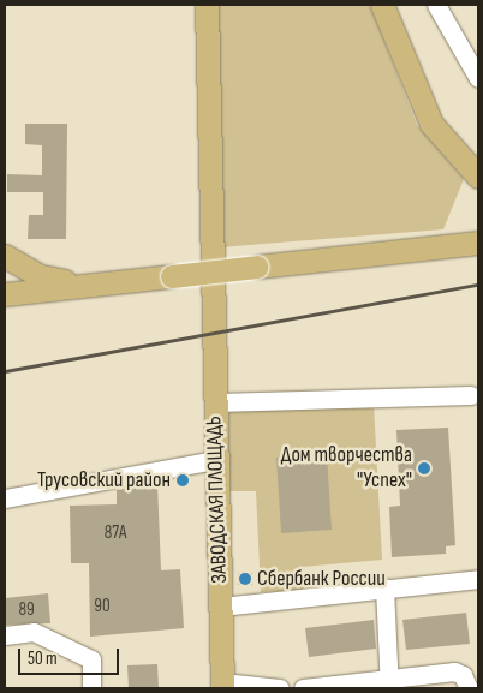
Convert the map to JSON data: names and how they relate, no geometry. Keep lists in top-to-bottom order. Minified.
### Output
{"streets":{"main road":["ЗАВОДСКАЯ ПЛОЩАДЬ"]},"places":["Дом творчества \"Успех\"","Трусовский район","Сбербанк России"],"house_numbers":["87А","90","89"],"scale_bar":"50 m"}
